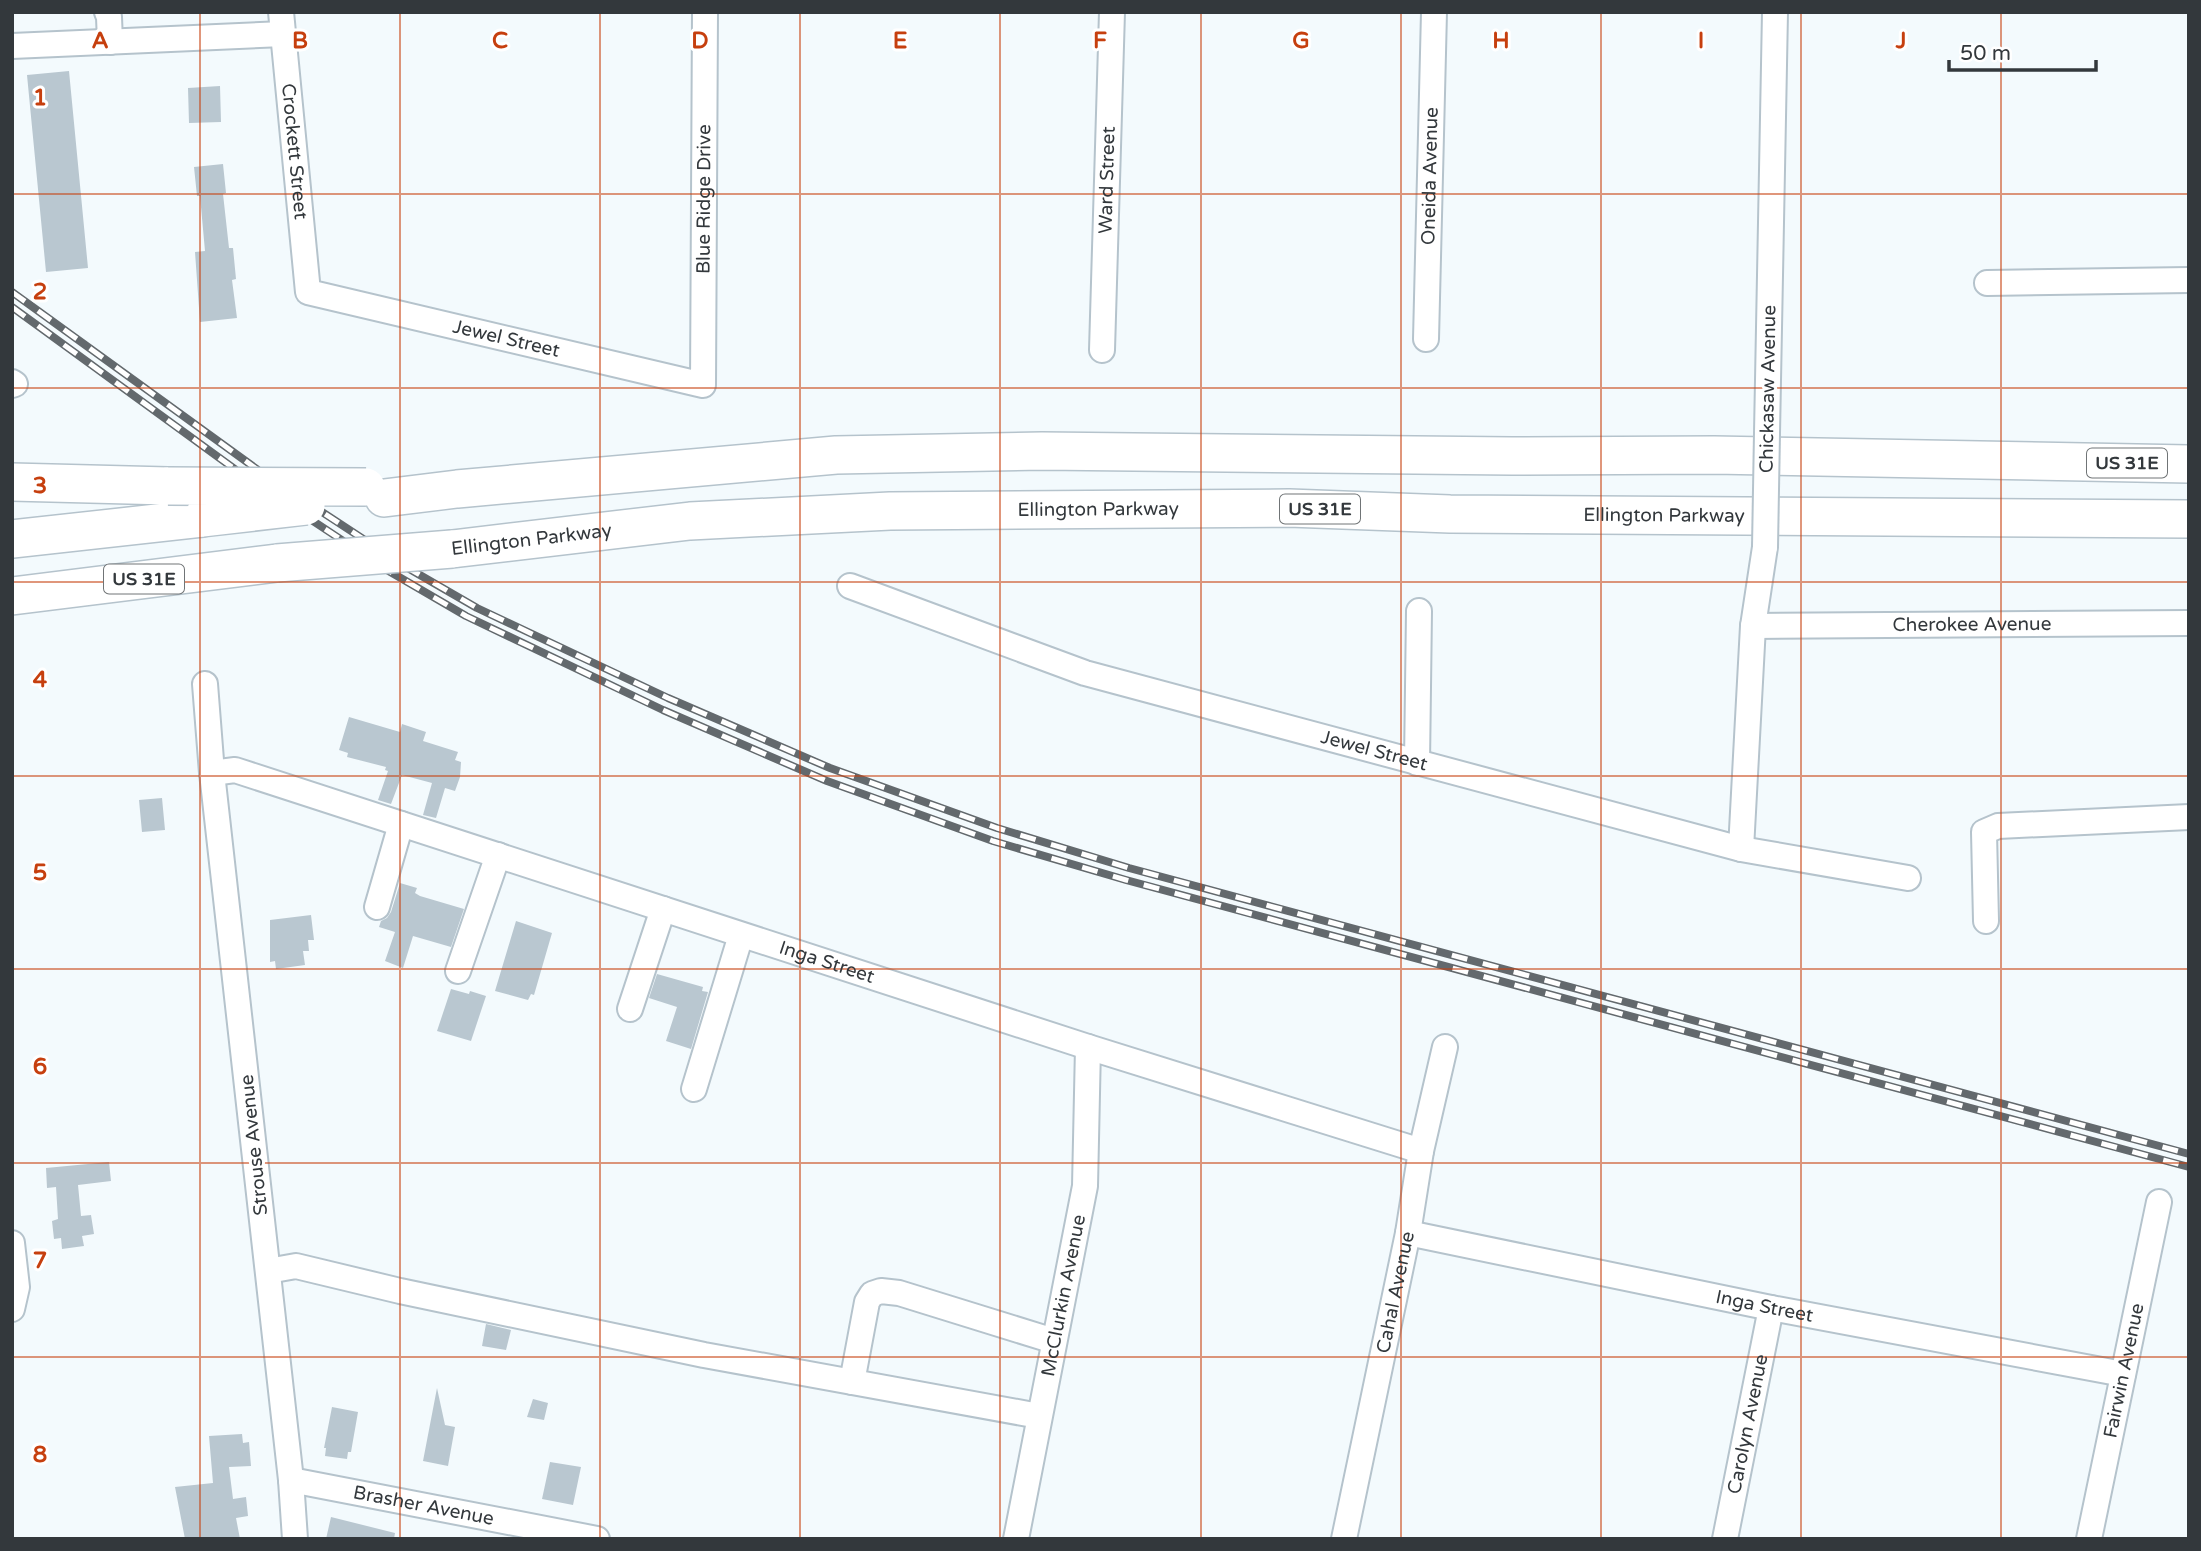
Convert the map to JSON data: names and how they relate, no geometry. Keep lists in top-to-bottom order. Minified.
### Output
{"streets":{"highway":["US 31E","Ellington Parkway"],"street":["Crockett Street","Oneida Avenue","Ward Street","Blue Ridge Drive","Jewel Street","Chickasaw Avenue","Cherokee Avenue","Inga Street","Strouse Avenue","Cahal Avenue","McClurkin Avenue","Fairwin Avenue","Carolyn Avenue","Brasher Avenue"]},"crossings":[["Crockett Street","Jewel Street"],["Blue Ridge Drive","Jewel Street"],["Jewel Street","Chickasaw Avenue"],["Chickasaw Avenue","Cherokee Avenue"],["Inga Street","Strouse Avenue"],["Inga Street","Cahal Avenue"],["Inga Street","McClurkin Avenue"],["Inga Street","Fairwin Avenue"],["Inga Street","Carolyn Avenue"],["Strouse Avenue","Brasher Avenue"]],"scale_bar":"50 m","grid":{"columns":["A","B","C","D","E","F","G","H","I","J"],"rows":["1","2","3","4","5","6","7","8"]}}
